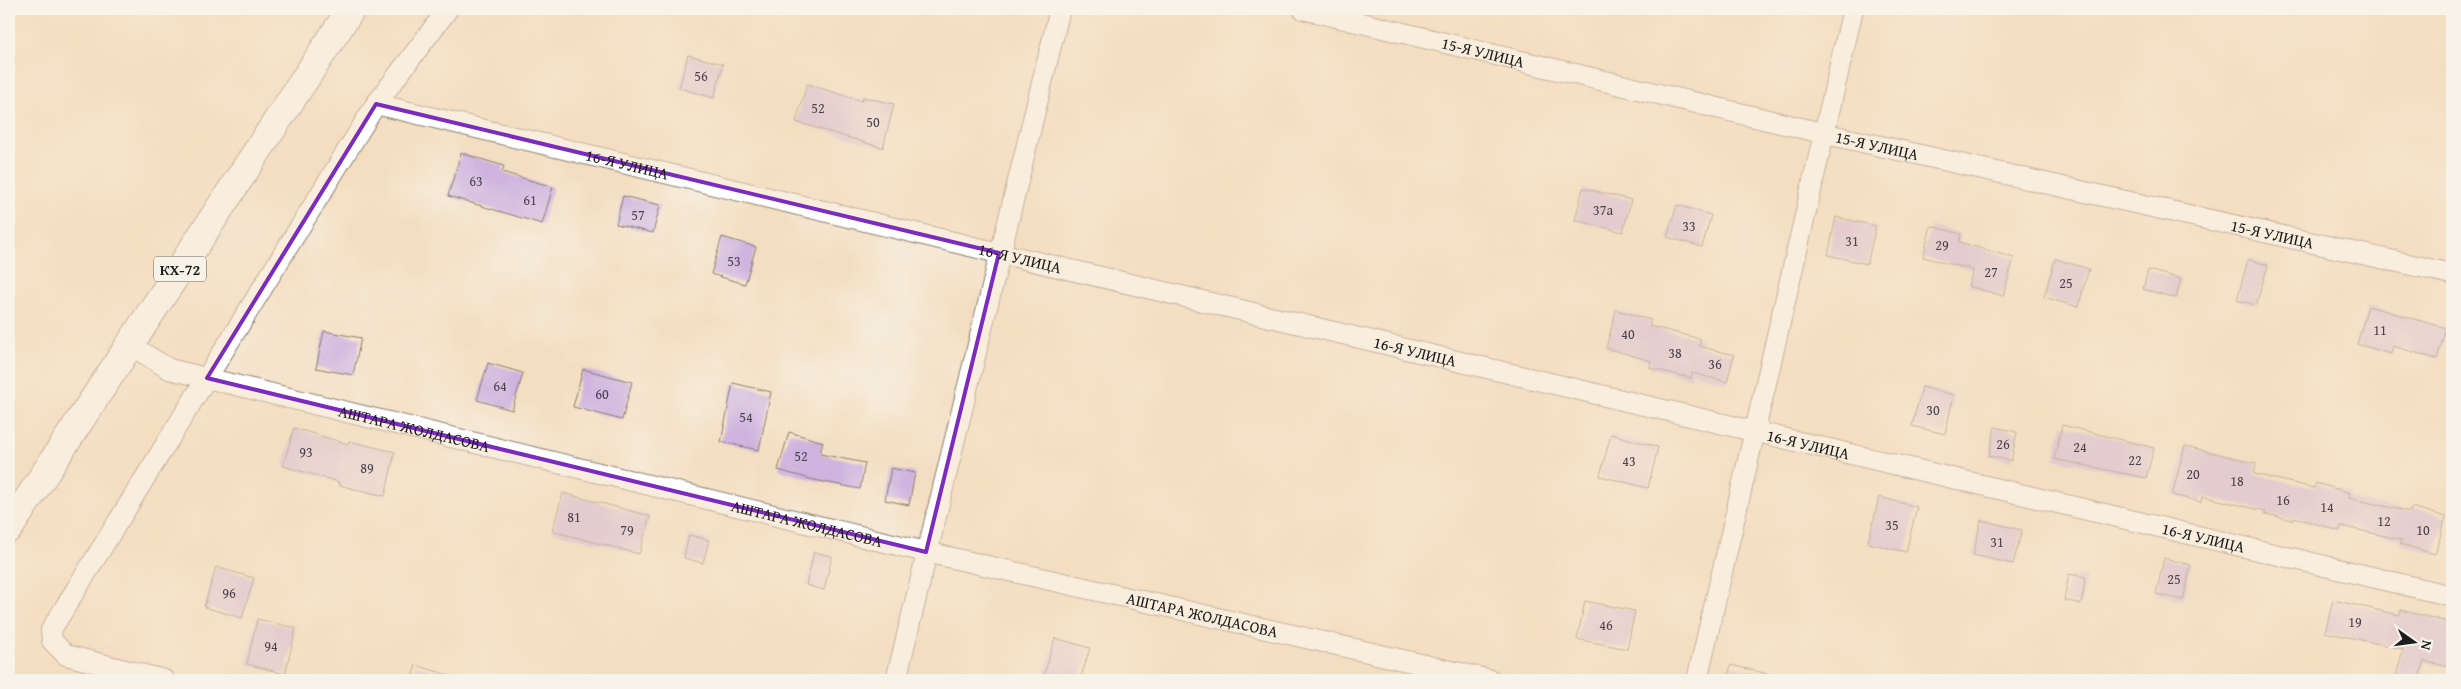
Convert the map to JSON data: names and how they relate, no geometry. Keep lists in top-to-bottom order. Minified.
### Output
{"streets":{"main road":["КХ-72"],"street":["15-Я УЛИЦА","16-Я УЛИЦА","АШТАРА ЖОЛДАСОВА"]},"crossings":[["КХ-72","АШТАРА ЖОЛДАСОВА"]],"house_numbers":["56","52","50","63","61","37а","57","33","31","29","53","27","25","11","40","38","36","64","60","30","54","26","24","93","52","22","43","89","20","18","16","14","81","12","35","79","10","31","25","96","19","46","94"],"north":"right"}
